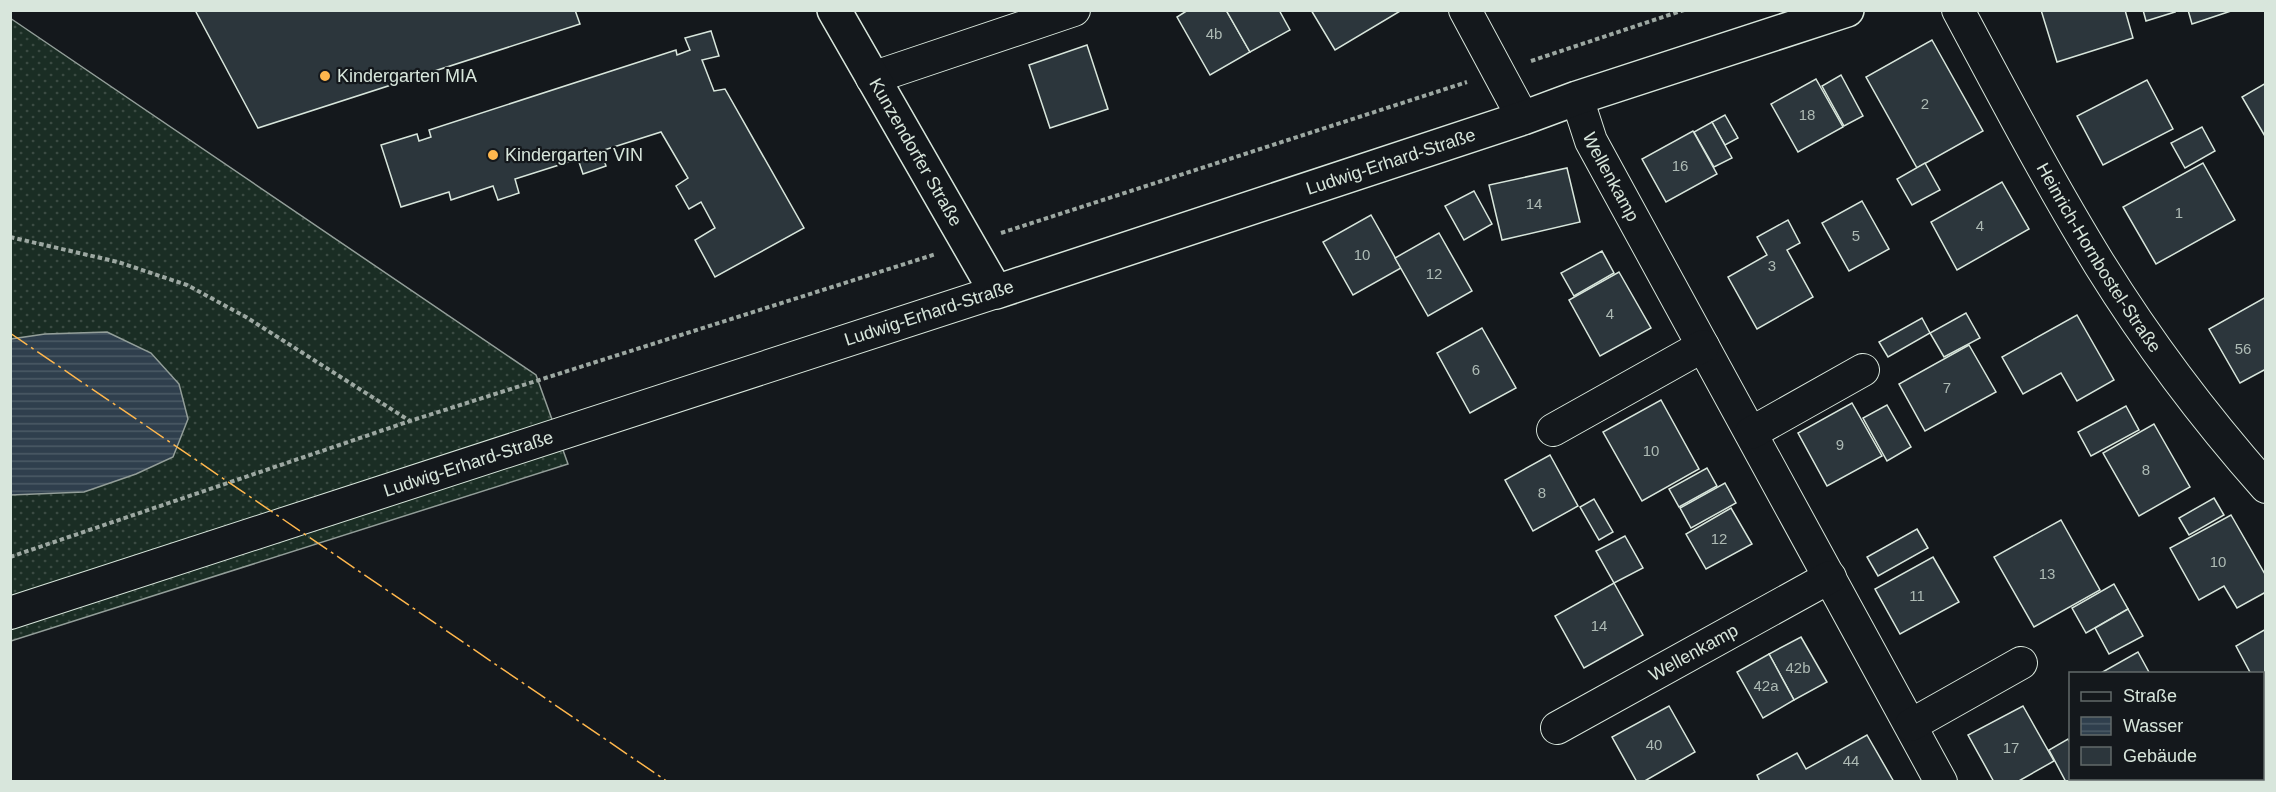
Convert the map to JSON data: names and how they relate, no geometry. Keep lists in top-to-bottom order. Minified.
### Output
{"streets":{"street":["Kunzendorfer Straße","Ludwig-Erhard-Straße","Wellenkamp","Heinrich-Hornbostel-Straße"]},"crossings":[["Kunzendorfer Straße","Ludwig-Erhard-Straße"],["Ludwig-Erhard-Straße","Wellenkamp"]],"places":["Kindergarten MIA","Kindergarten VIN"],"house_numbers":["4b","2","18","16","14","1","4","5","10","3","12","4","56","6","7","9","10","8","8","12","10","13","11","14","42b","42a","40","17","44"],"legend":["Straße","Wasser","Gebäude"]}
